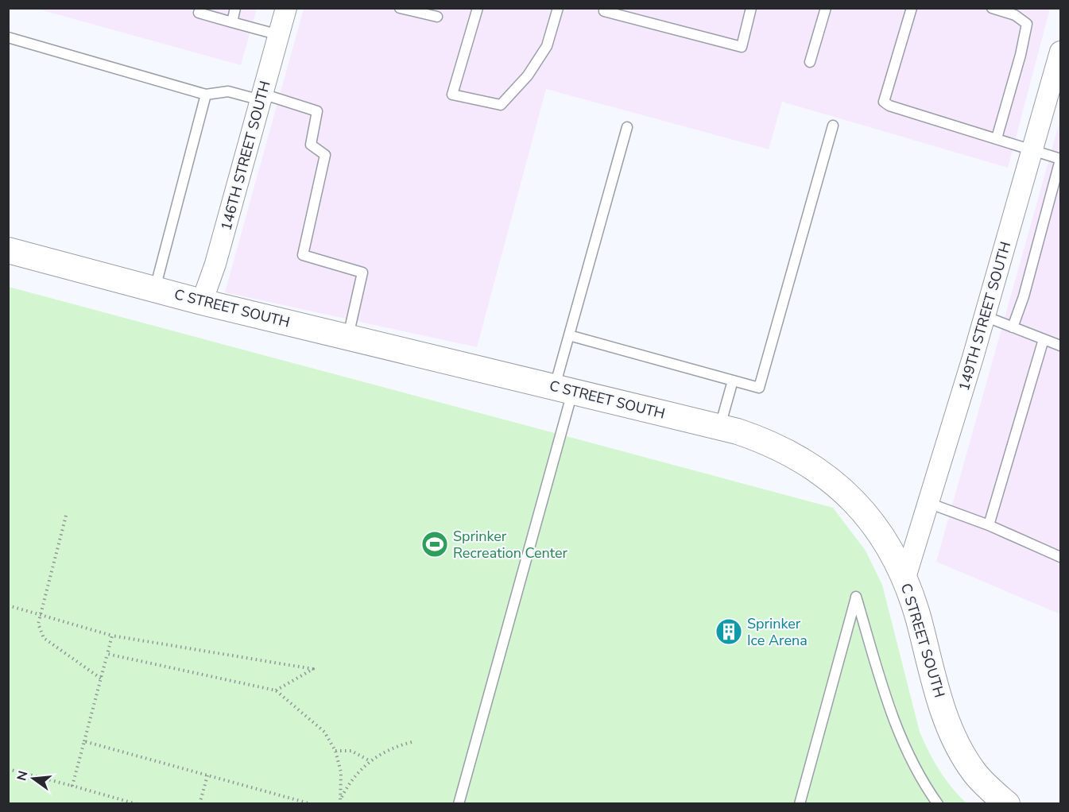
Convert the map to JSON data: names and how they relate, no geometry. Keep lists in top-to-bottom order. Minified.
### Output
{"streets":{"street":["146TH STREET SOUTH","C STREET SOUTH","149TH STREET SOUTH"]},"crossings":[["146TH STREET SOUTH","C STREET SOUTH"],["C STREET SOUTH","149TH STREET SOUTH"]],"places":{"sports":["Sprinker Recreation Center"],"building":["Sprinker Ice Arena"]},"north":"left"}
